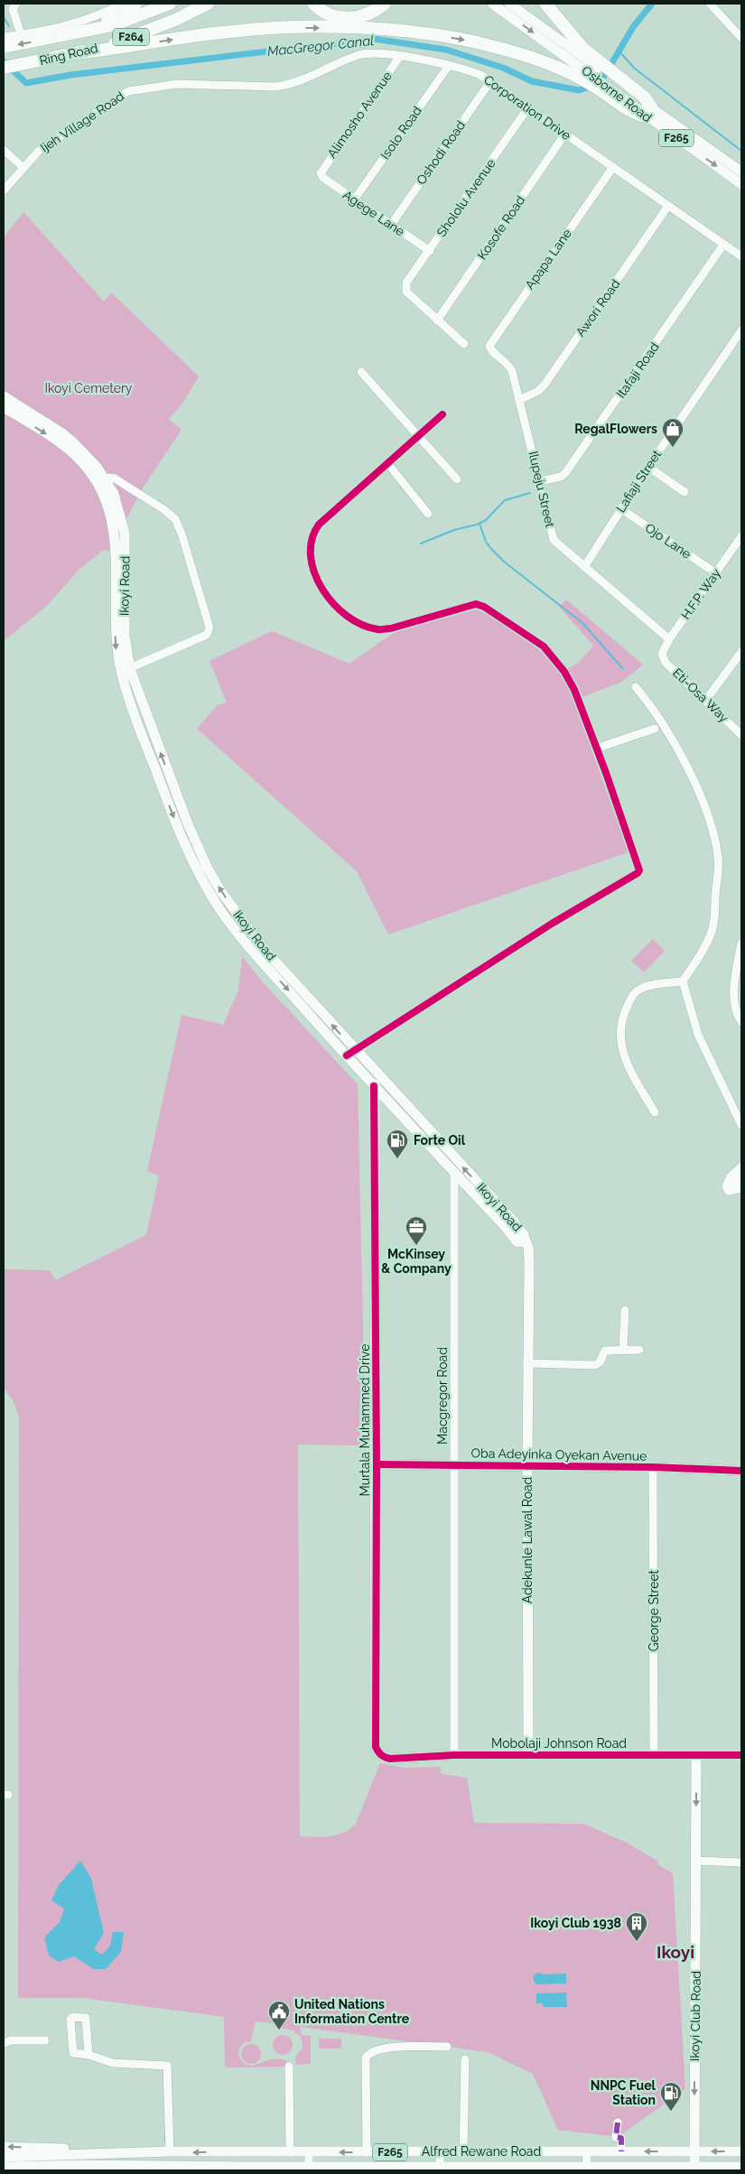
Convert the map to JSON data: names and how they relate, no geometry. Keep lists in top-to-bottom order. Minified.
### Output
{"streets":{"highway":["F264","Ring Road","F265"],"main road":["Osborne Road","Ikoyi Road","Murtala Muhammed Drive","Oba Adeyinka Oyekan Avenue","Adekunle Lawal Road","Mobolaji Johnson Road","Ikoyi Club Road","Alfred Rewane Road"],"street":["Corporation Drive","Alimosho Avenue","Ijeh Village Road","Isolo Road","Oshodi Road","Shololu Avenue","Agege Lane","Kosofe Road","Apapa Lane","Awori Road","Itafaji Road","Lafiaji Street","Ilupeju Street","Ojo Lane","H.F.P. Way","Eti-Osa Way","Macgregor Road","George Street"]},"crossings":[["Osborne Road","F265"],["Corporation Drive","Alimosho Avenue"],["Corporation Drive","Ijeh Village Road"],["Corporation Drive","Isolo Road"],["Corporation Drive","Oshodi Road"],["Corporation Drive","Shololu Avenue"],["Corporation Drive","Kosofe Road"],["Corporation Drive","Apapa Lane"],["Corporation Drive","Awori Road"],["Corporation Drive","Itafaji Road"],["Alimosho Avenue","Agege Lane"],["Isolo Road","Agege Lane"],["F265","Alfred Rewane Road"],["Oshodi Road","Agege Lane"],["Shololu Avenue","Agege Lane"],["Shololu Avenue","Kosofe Road"],["Apapa Lane","Ilupeju Street"],["Awori Road","Ilupeju Street"],["Itafaji Road","Ilupeju Street"],["Lafiaji Street","Ilupeju Street"],["Lafiaji Street","Ojo Lane"],["Ilupeju Street","H.F.P. Way"],["Ojo Lane","H.F.P. Way"],["Ikoyi Road","Macgregor Road"],["Ikoyi Road","Murtala Muhammed Drive"],["Ikoyi Road","Adekunle Lawal Road"],["H.F.P. Way","Eti-Osa Way"],["Macgregor Road","Oba Adeyinka Oyekan Avenue"],["Macgregor Road","Mobolaji Johnson Road"],["Murtala Muhammed Drive","Oba Adeyinka Oyekan Avenue"],["Murtala Muhammed Drive","Mobolaji Johnson Road"],["Oba Adeyinka Oyekan Avenue","Adekunle Lawal Road"],["Oba Adeyinka Oyekan Avenue","George Street"],["Adekunle Lawal Road","Mobolaji Johnson Road"],["George Street","Mobolaji Johnson Road"],["Mobolaji Johnson Road","Ikoyi Club Road"],["Ikoyi Club Road","Alfred Rewane Road"]],"one_way":["Ikoyi Club Road"],"districts":["Ikoyi"],"water":["MacGregor Canal"],"parks":["Ikoyi Cemetery"],"places":{"shop":["RegalFlowers"],"fuel station":["Forte Oil","NNPC Fuel Station"],"office":["McKinsey & Company"],"building":["Ikoyi Club 1938"],"public building":["United Nations Information Centre"]}}
